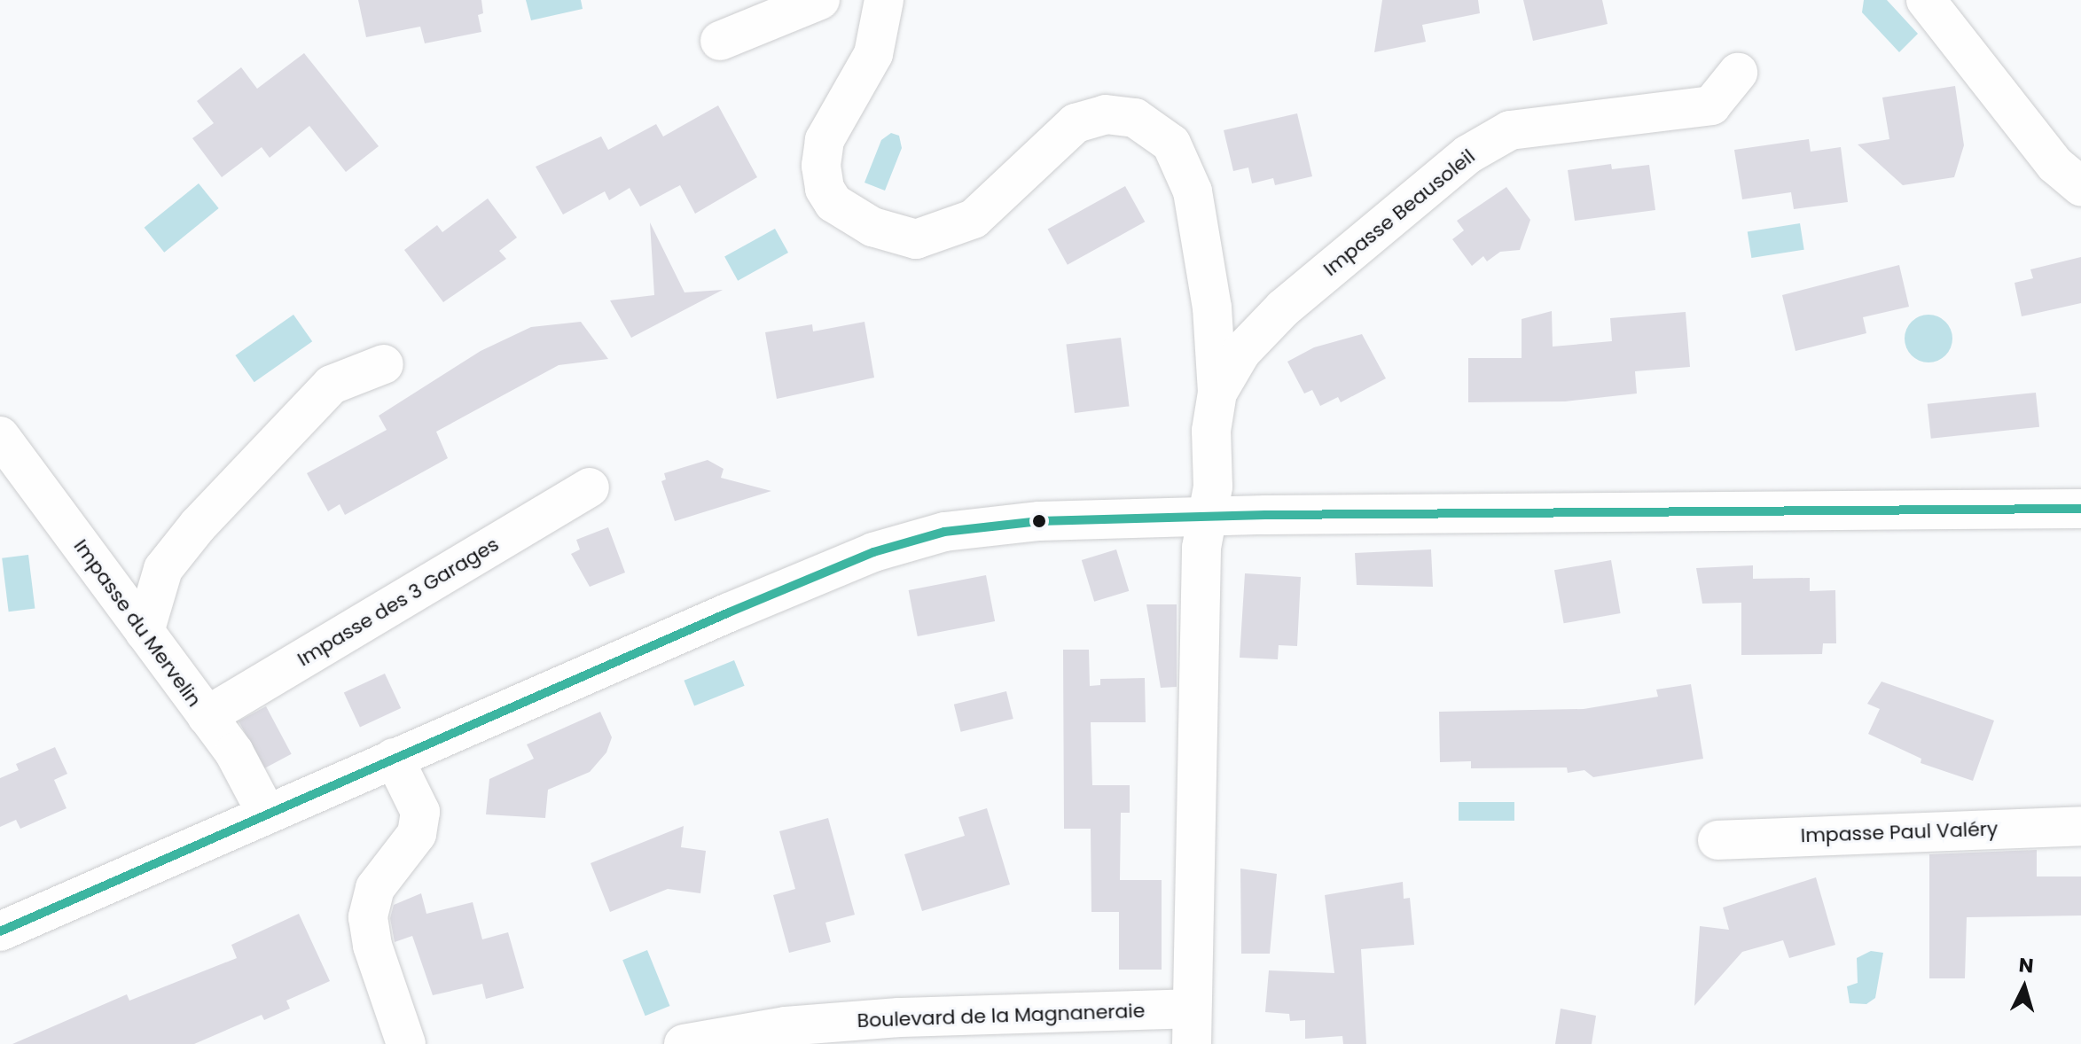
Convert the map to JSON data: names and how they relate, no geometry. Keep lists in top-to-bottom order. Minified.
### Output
{"streets":{"street":["Impasse Beausoleil","Impasse des 3 Garages","Impasse du Mervelin","Impasse Paul Valéry","Boulevard de la Magnaneraie"]},"crossings":[["Impasse Beausoleil","Boulevard de la Magnaneraie"],["Impasse des 3 Garages","Impasse du Mervelin"]],"north":"top"}
